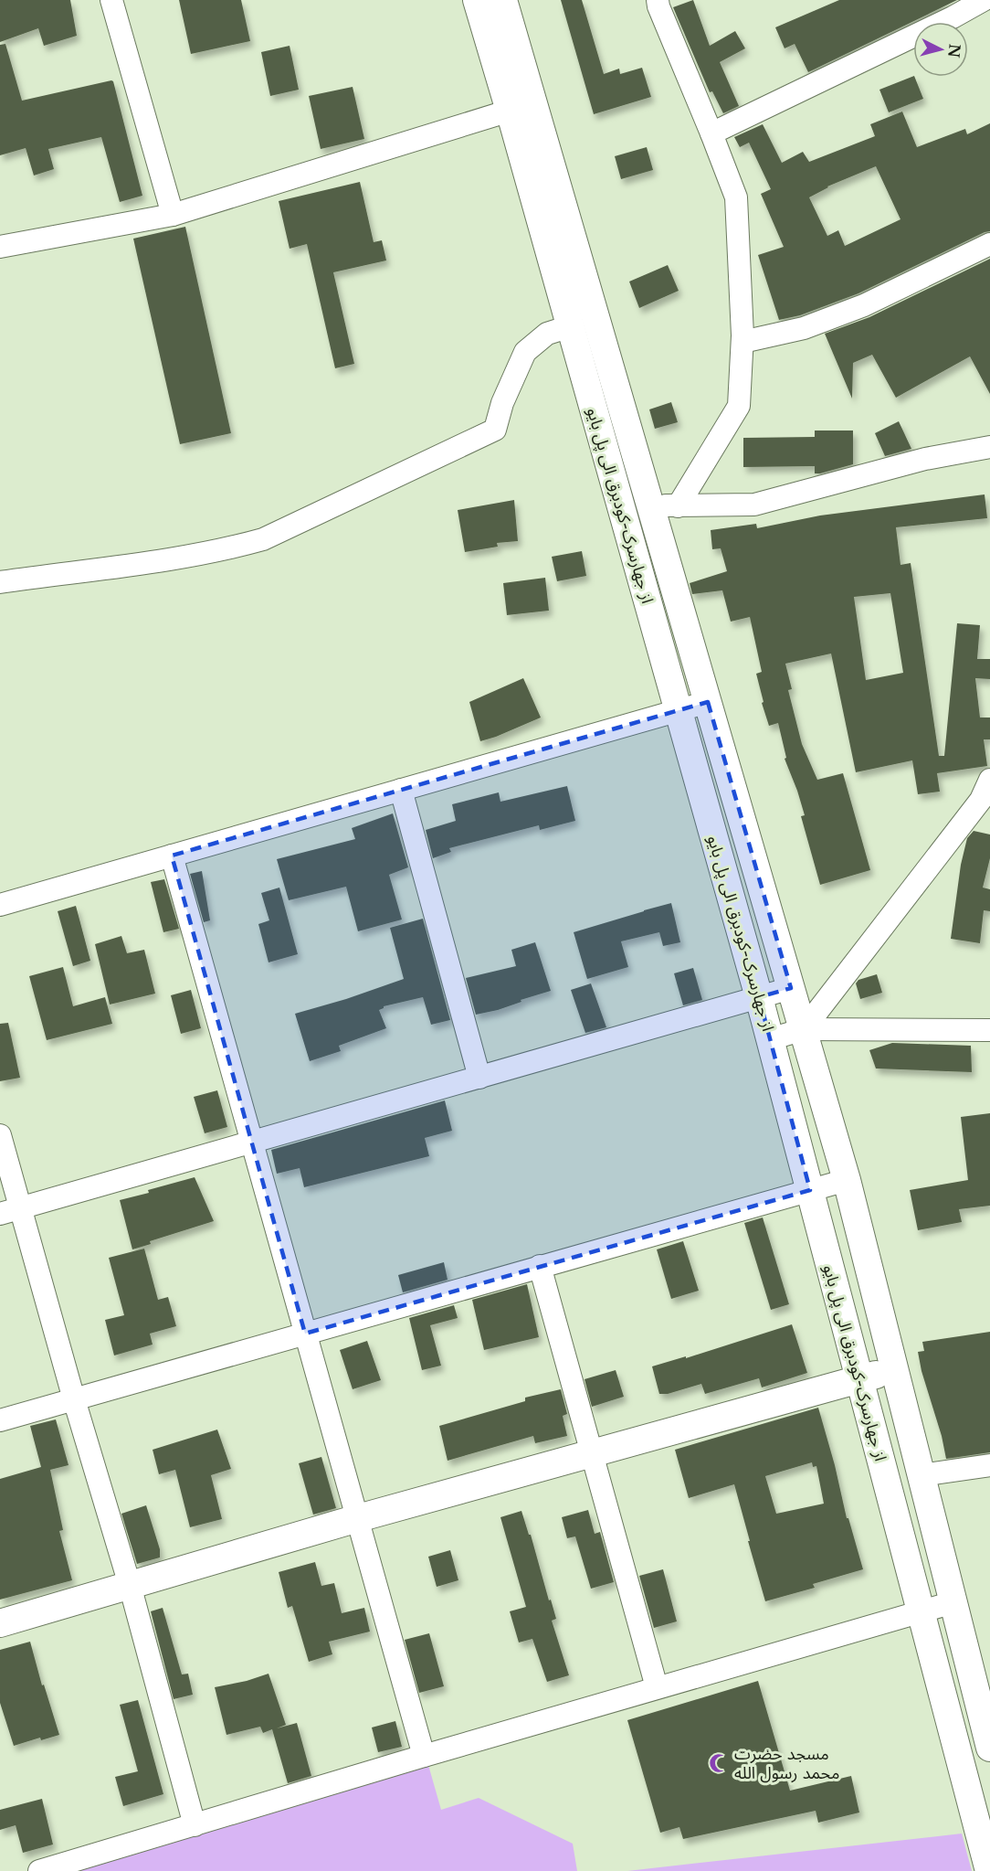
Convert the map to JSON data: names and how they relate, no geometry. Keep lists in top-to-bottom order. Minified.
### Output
{"streets":{"street":["از جهارسرک-کودبرق الی پل بایو"]},"places":{"mosque":["مسجد حضرت محمد رسول الله"]},"north":"right"}
